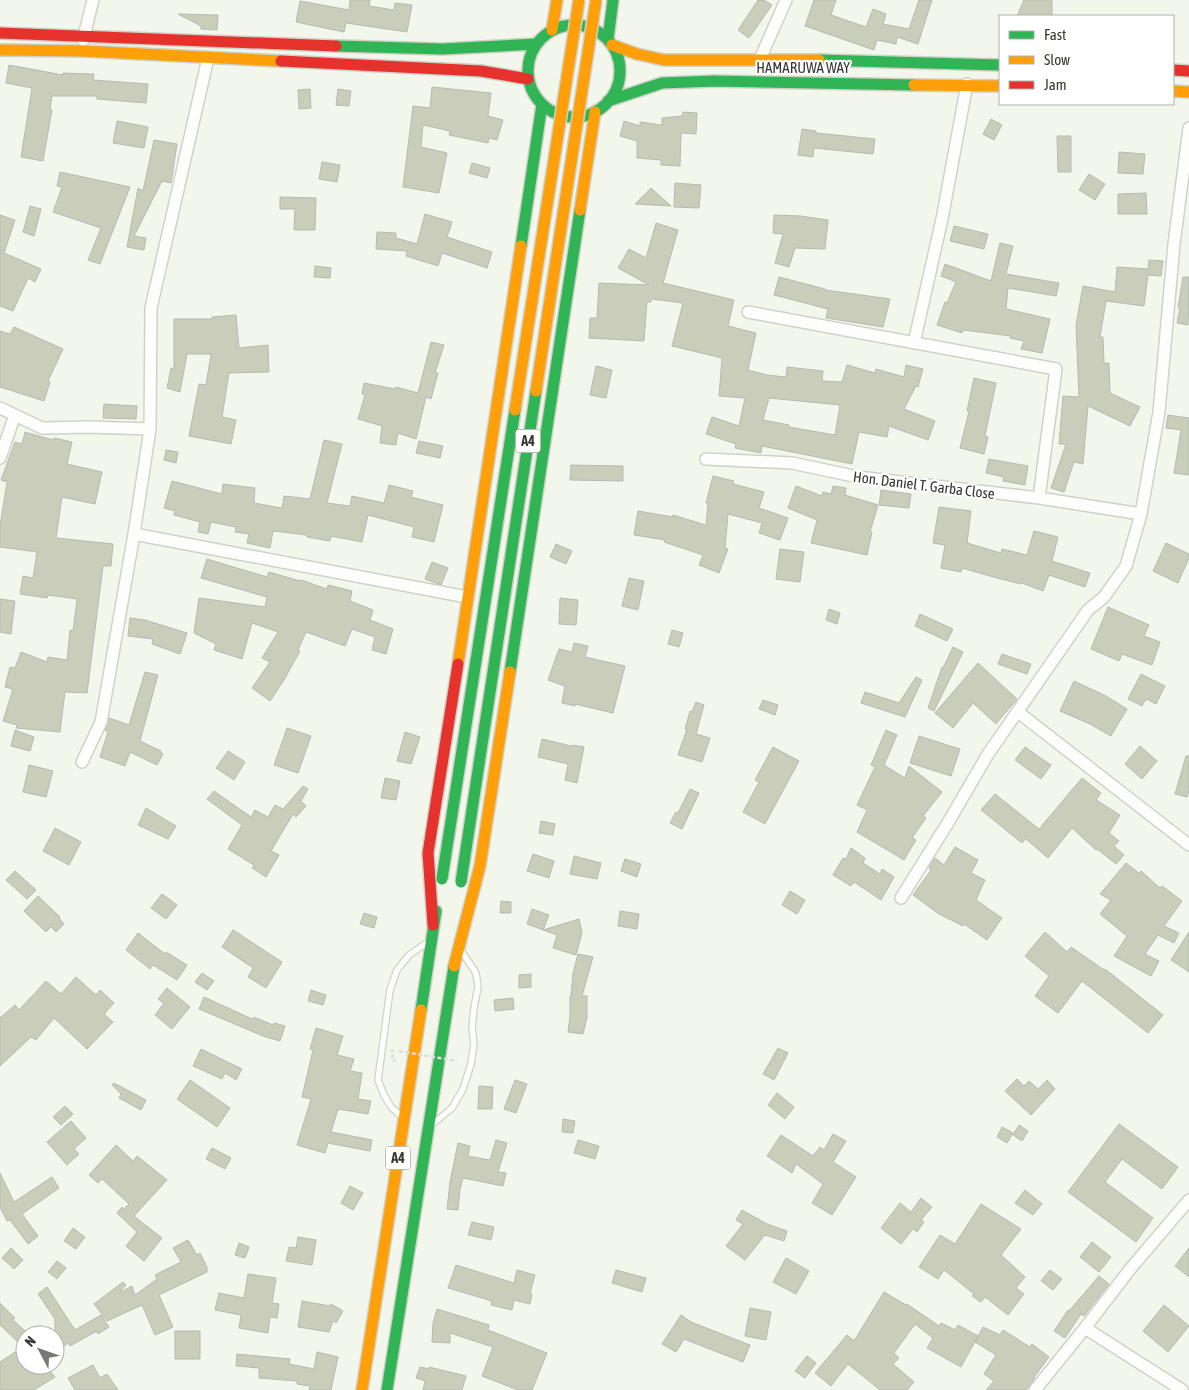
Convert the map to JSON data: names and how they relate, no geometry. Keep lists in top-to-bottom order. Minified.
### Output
{"streets":{"main road":["HAMARUWA WAY","A4"],"street":["Hon. Daniel T. Garba Close"]},"crossings":[["HAMARUWA WAY","A4"]],"legend":["Fast","Slow","Jam"],"north":"top left"}
